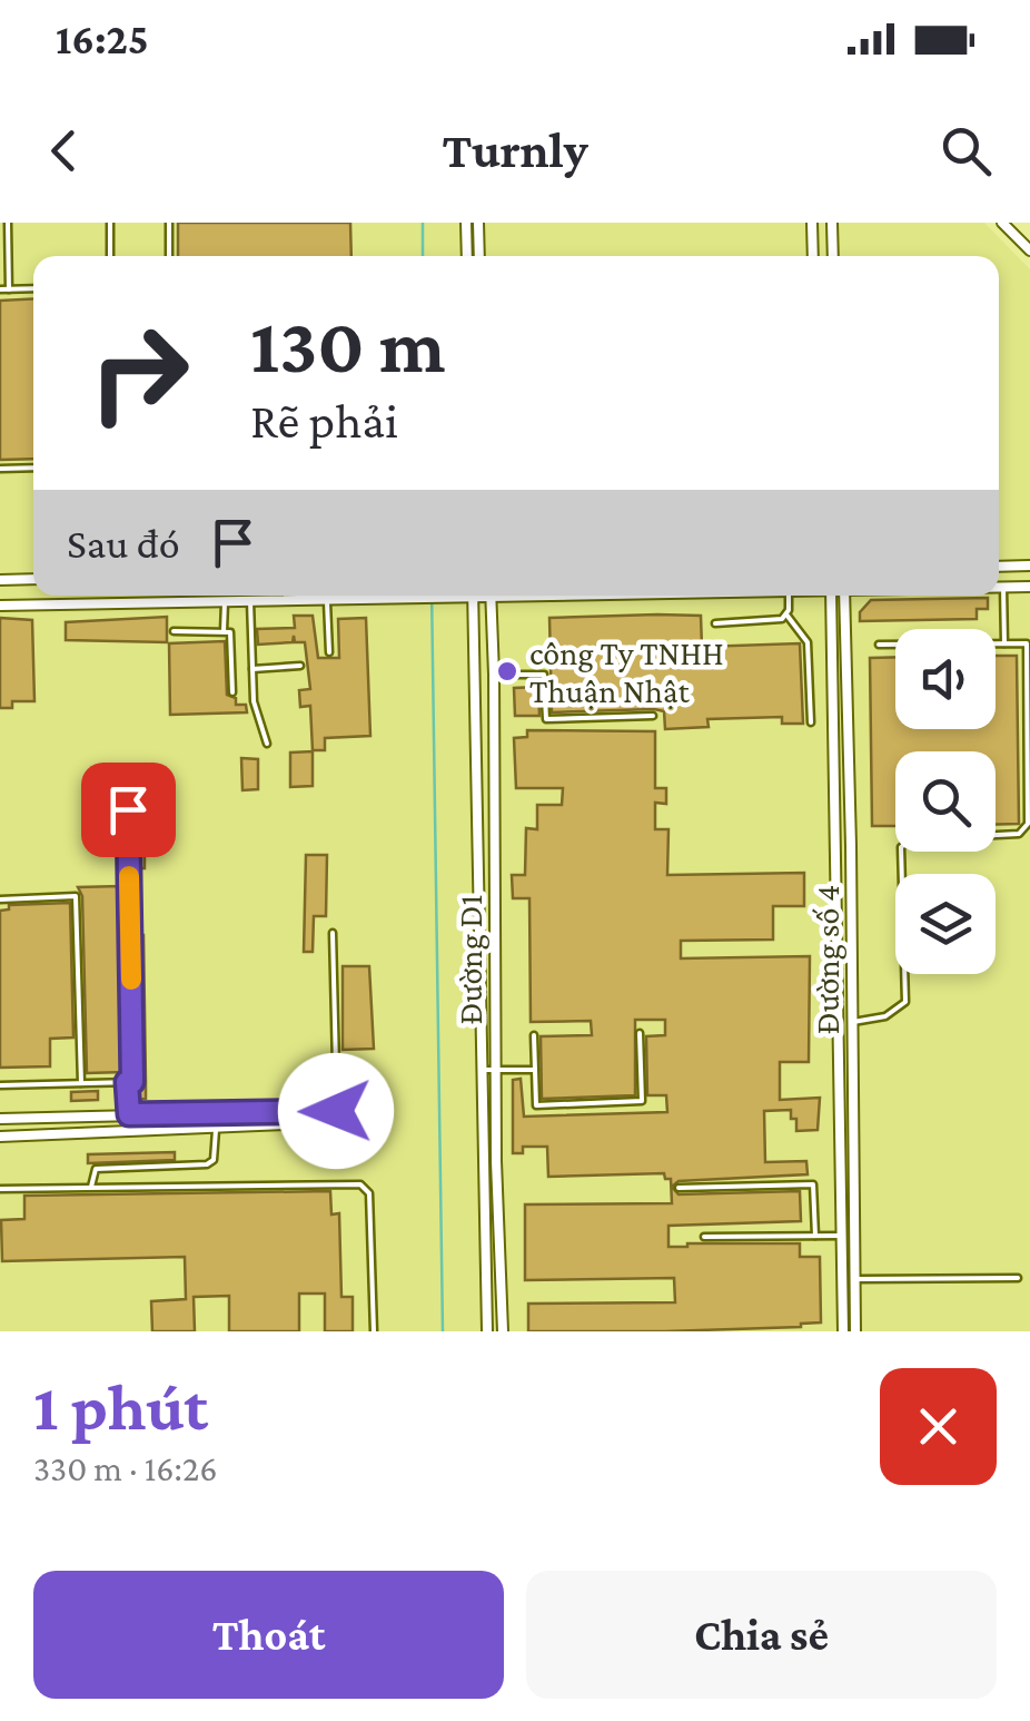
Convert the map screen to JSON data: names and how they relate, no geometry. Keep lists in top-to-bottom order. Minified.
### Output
{"streets":{"street":["Đường D1","Đường số 4"]},"places":["công Ty TNHH Thuận Nhật"],"page":{"status":"16:25","header":"Turnly","turn":["130 m","Rẽ phải"],"then":"Sau đó","heading":["1 phút","330 m · 16:26"],"buttons":["Thoát","Chia sẻ"]}}
